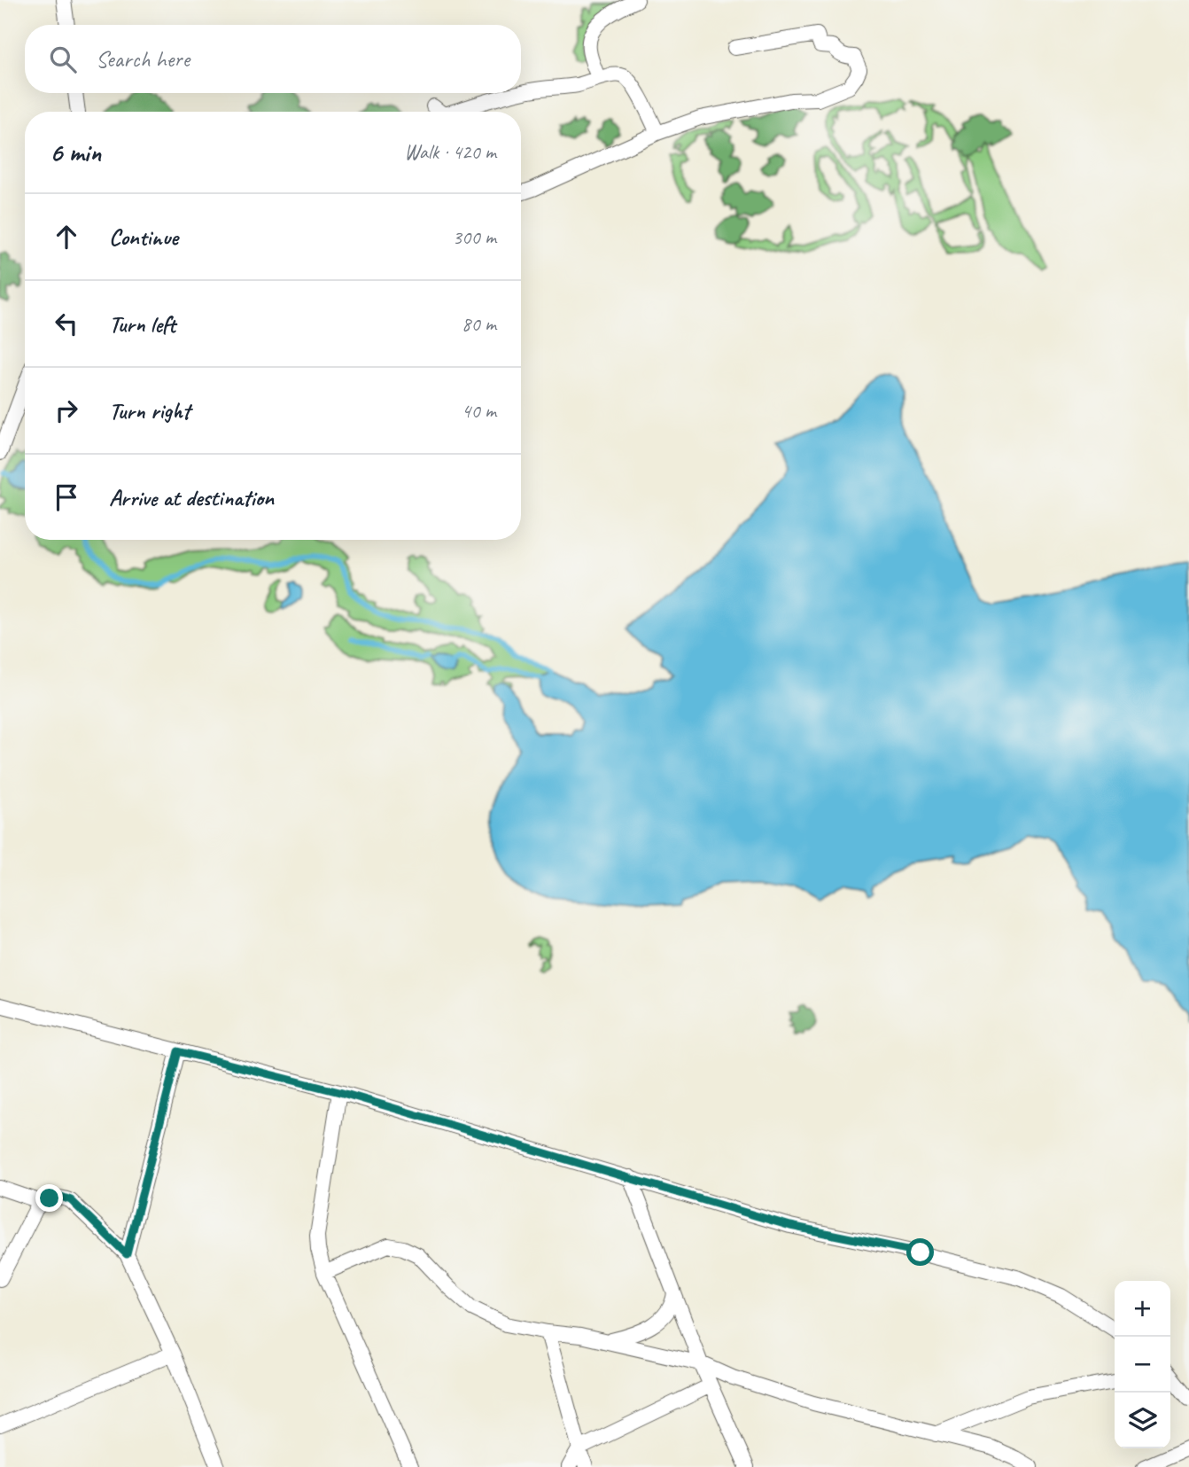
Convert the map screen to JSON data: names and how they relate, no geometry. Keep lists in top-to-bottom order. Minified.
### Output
{"page":{"search":"Search here","heading":["6 min","Walk · 420 m"],"list":[["Continue","300 m"],["Turn left","80 m"],["Turn right","40 m"],"Arrive at destination"],"map_buttons":["+","−"]}}
